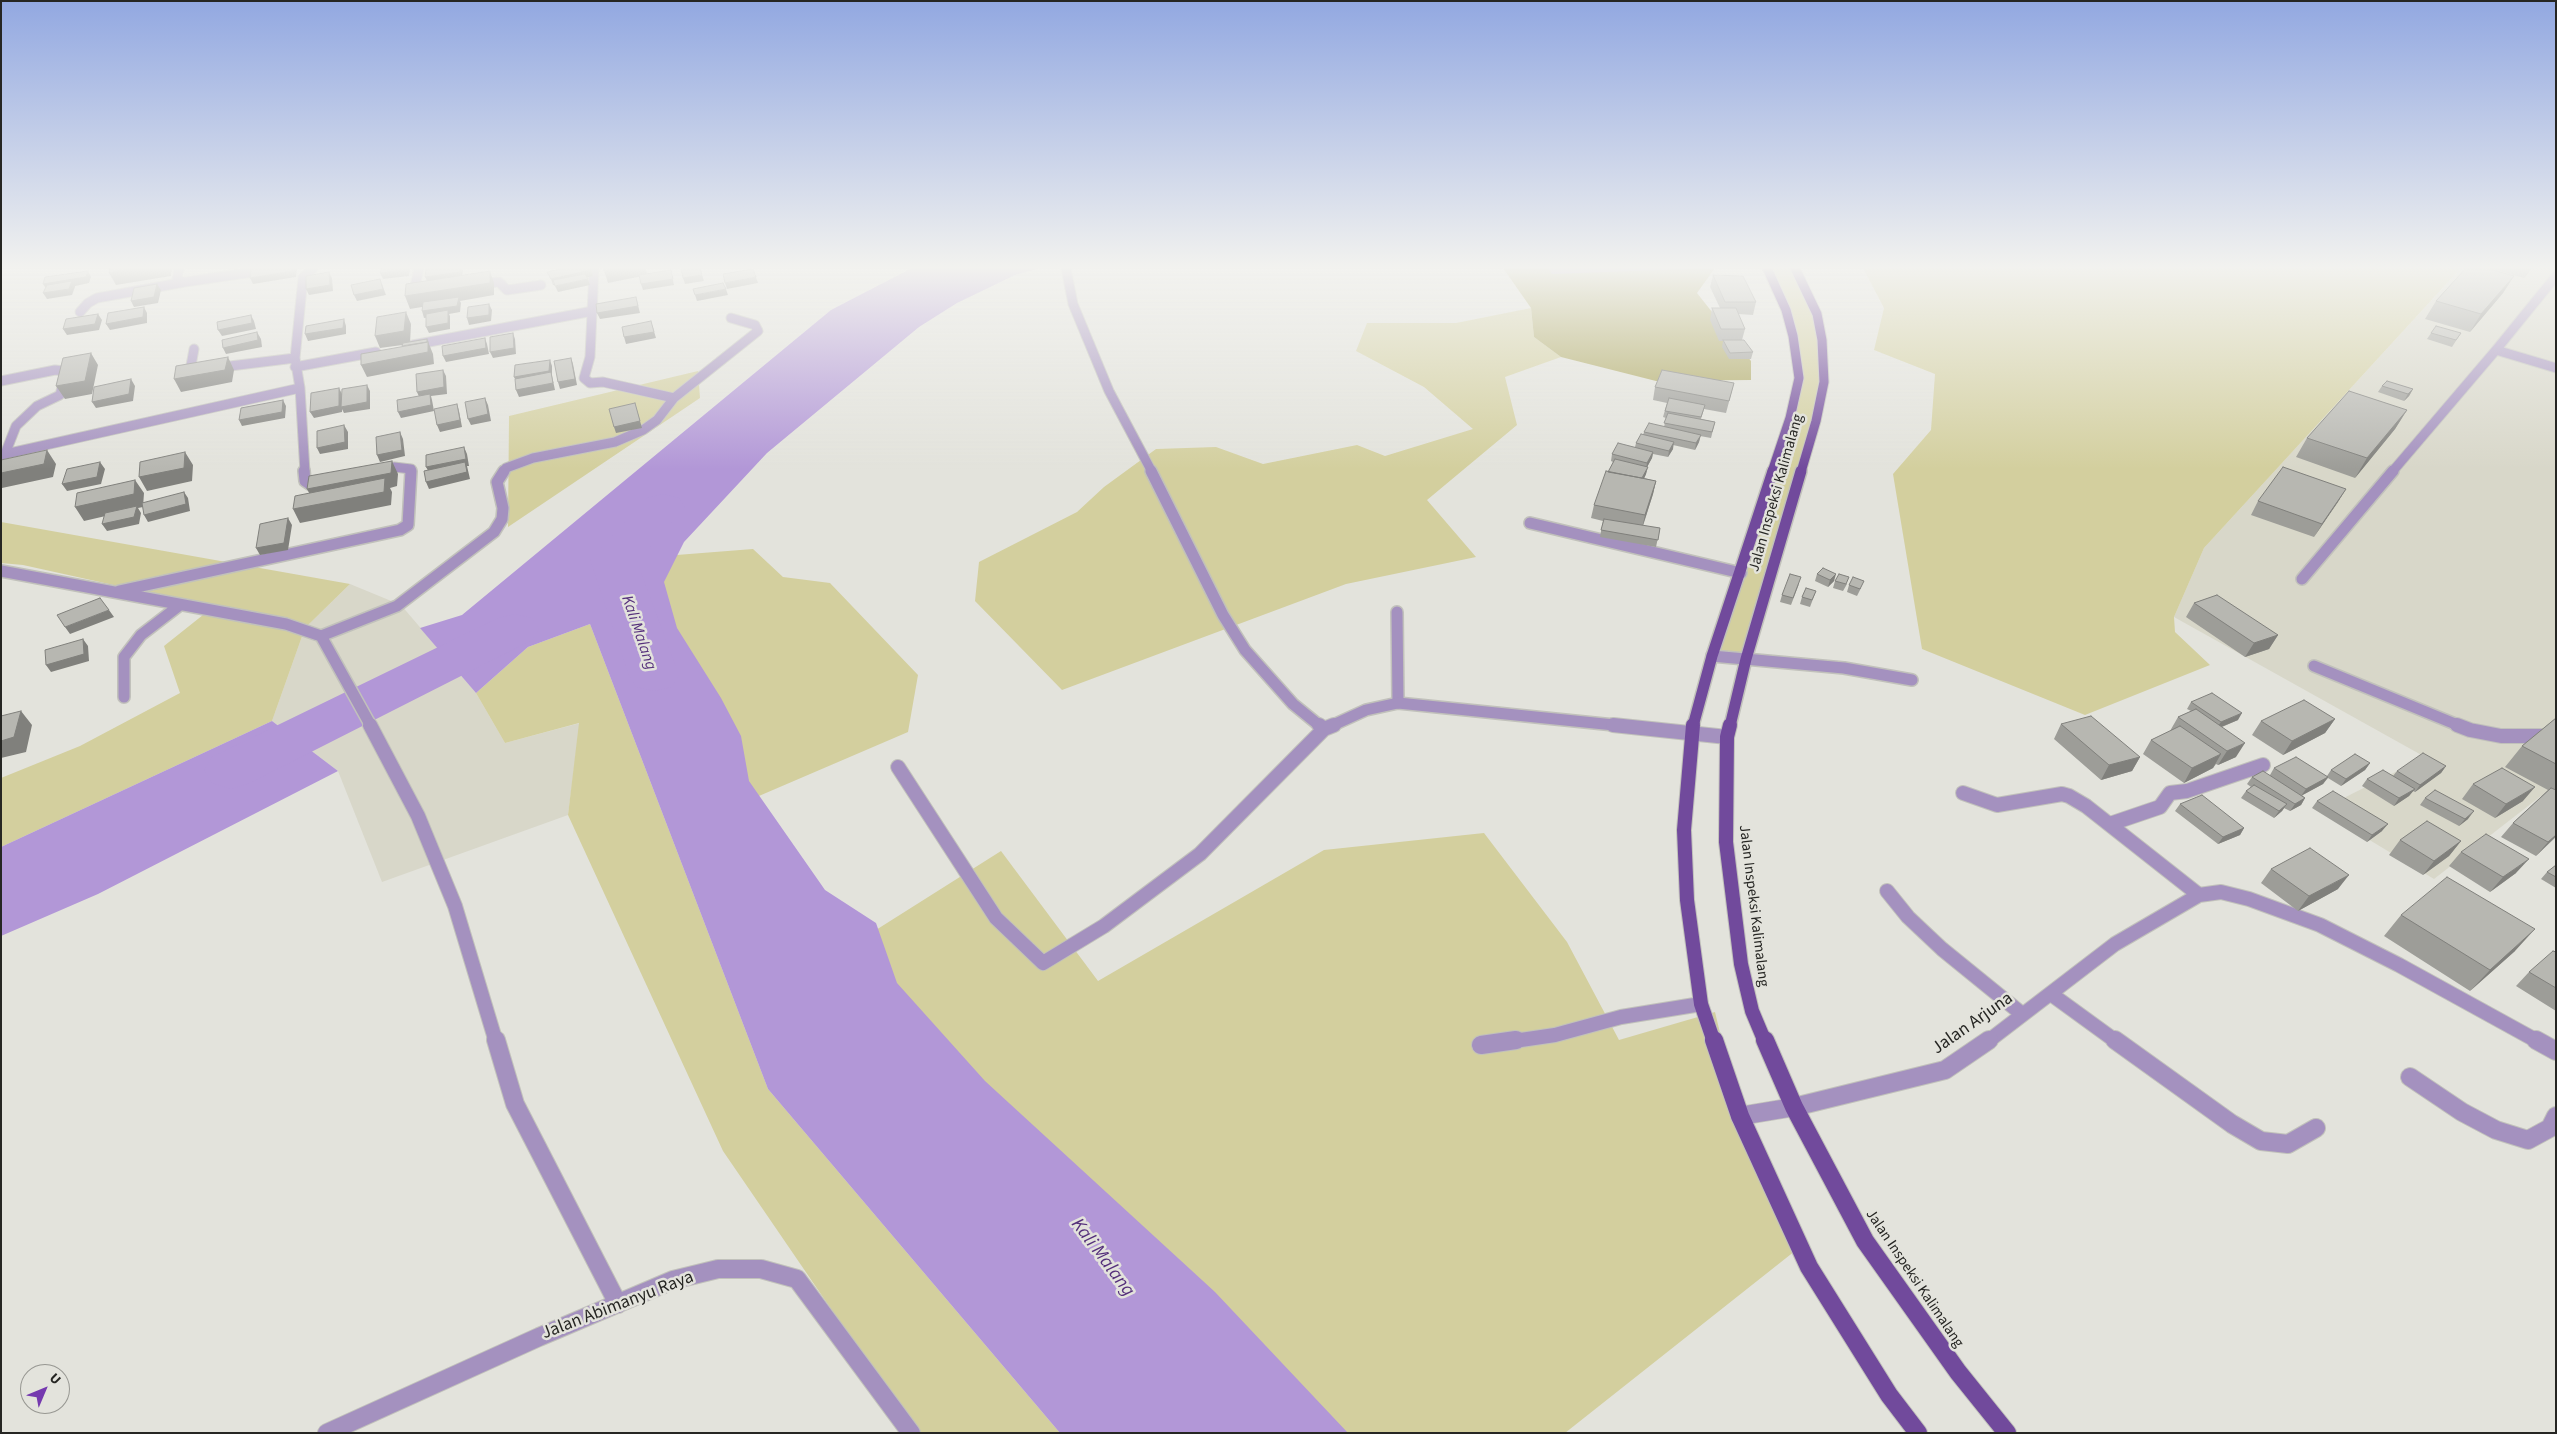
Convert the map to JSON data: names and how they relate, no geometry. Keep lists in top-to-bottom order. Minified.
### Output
{"streets":{"main road":["Jalan Inspeksi Kalimalang"],"street":["Jalan Arjuna","Jalan Abimanyu Raya"]},"crossings":[["Jalan Inspeksi Kalimalang","Jalan Arjuna"]],"water":["Kali Malang"],"north":"top right"}
